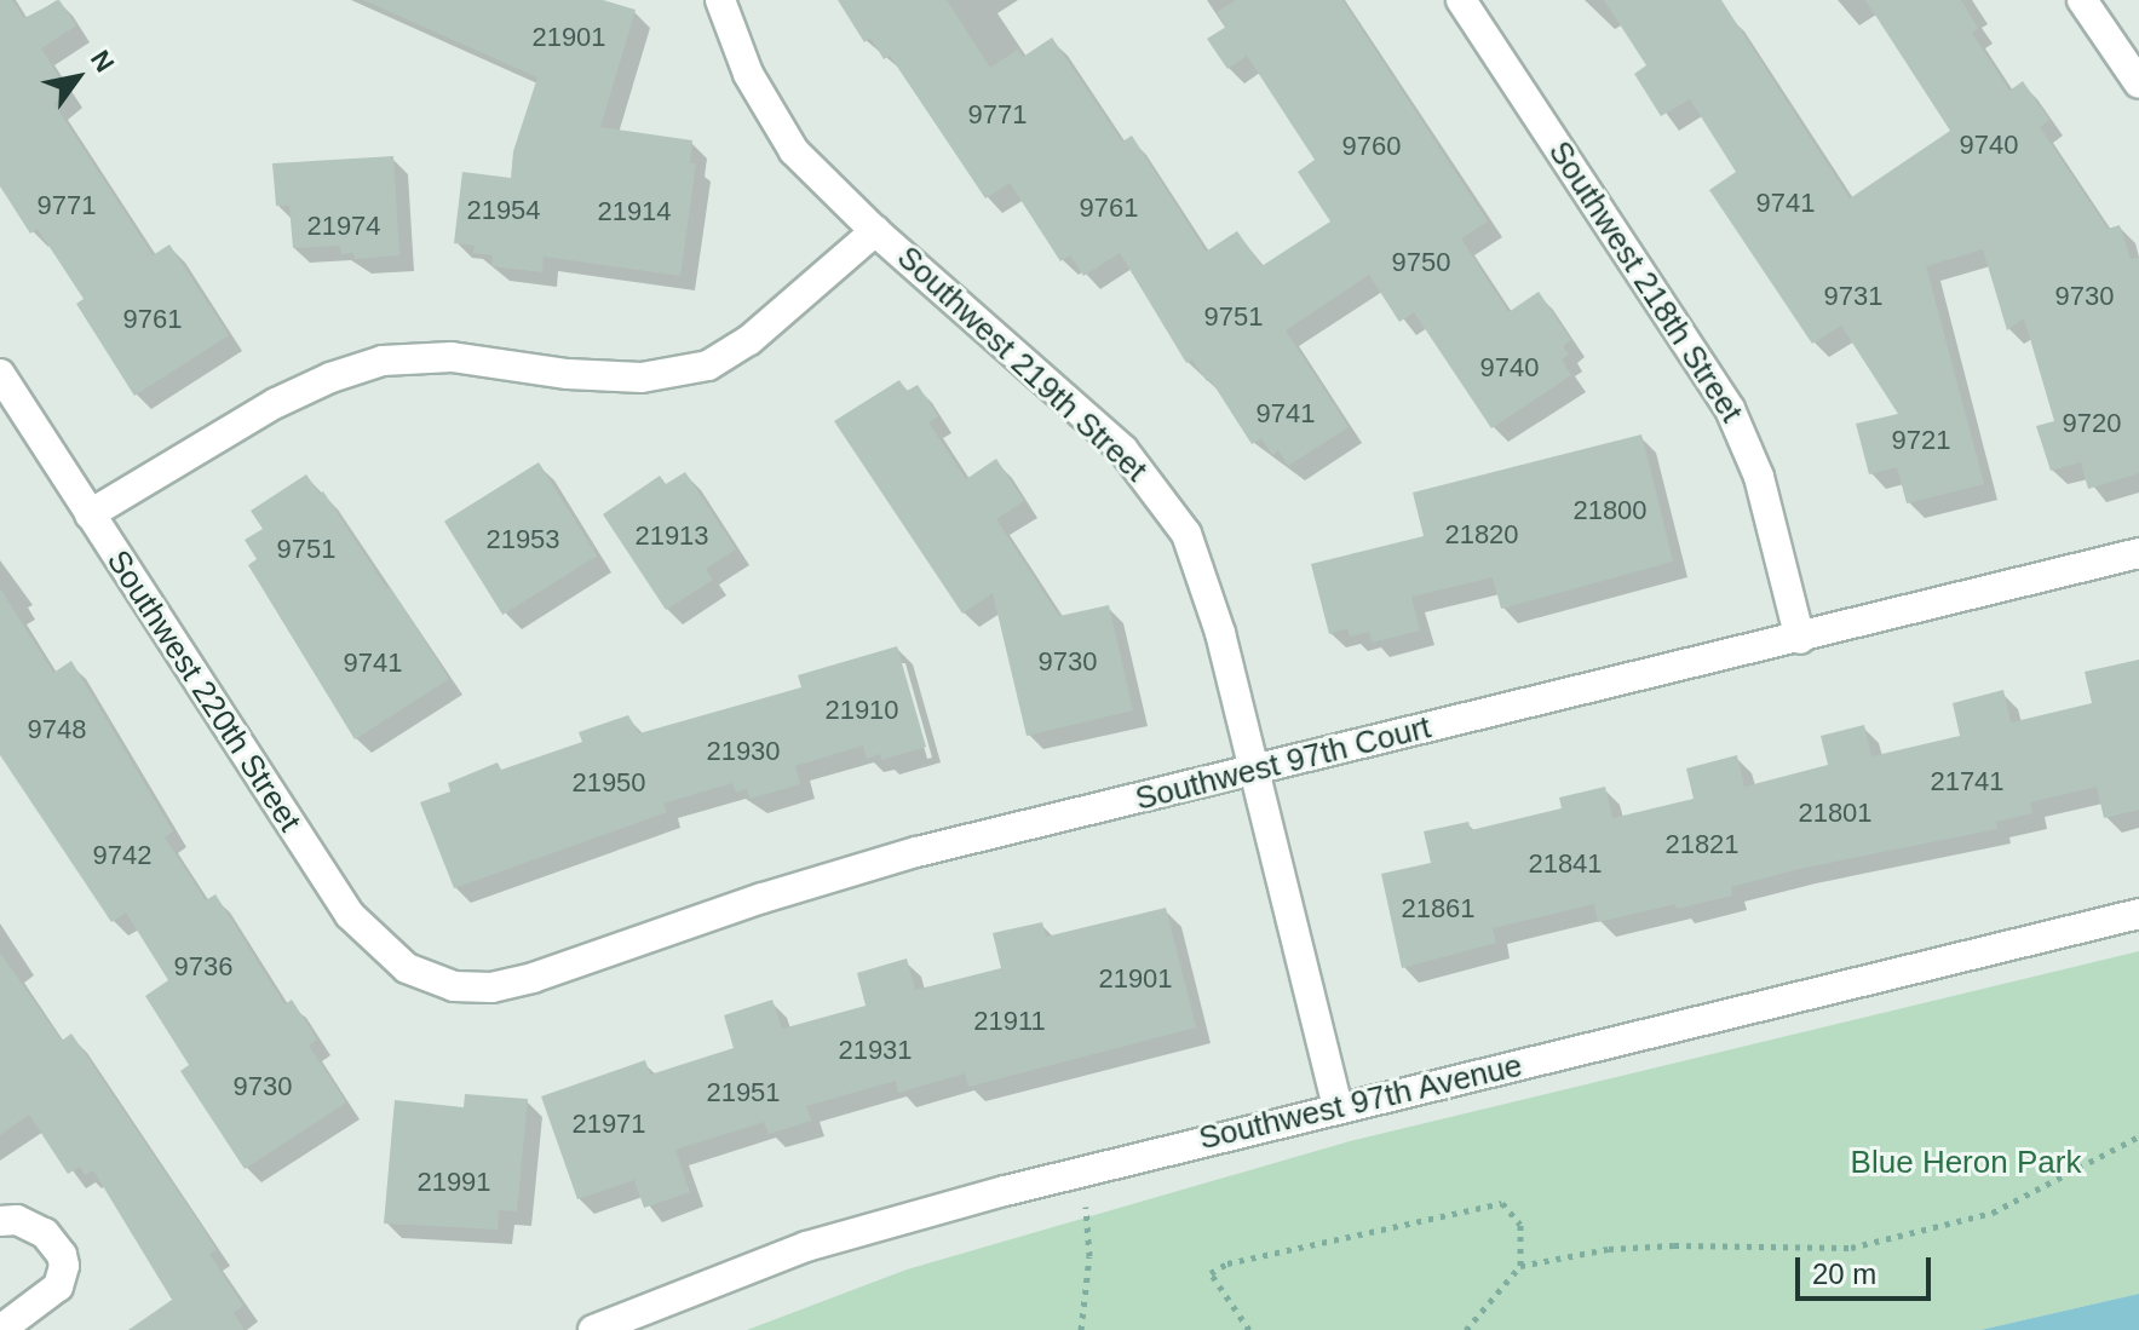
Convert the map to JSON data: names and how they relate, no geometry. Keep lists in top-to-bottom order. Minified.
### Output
{"streets":{"street":["Southwest 218th Street","Southwest 219th Street","Southwest 220th Street","Southwest 97th Court","Southwest 97th Avenue"]},"crossings":[["Southwest 218th Street","Southwest 97th Court"],["Southwest 219th Street","Southwest 97th Court"],["Southwest 219th Street","Southwest 97th Avenue"],["Southwest 220th Street","Southwest 97th Court"]],"parks":["Blue Heron Park"],"house_numbers":["21901","9771","9740","9760","9741","9771","9761","21954","21914","21974","9750","9731","9730","9751","9761","9740","9741","9720","9721","21800","21820","21913","21953","9751","9730","9741","21910","9748","21930","21741","21950","21801","21821","9742","21841","21861","9736","21901","21911","21931","9730","21951","21971","21991"],"scale_bar":"20 m","north":"top right"}
